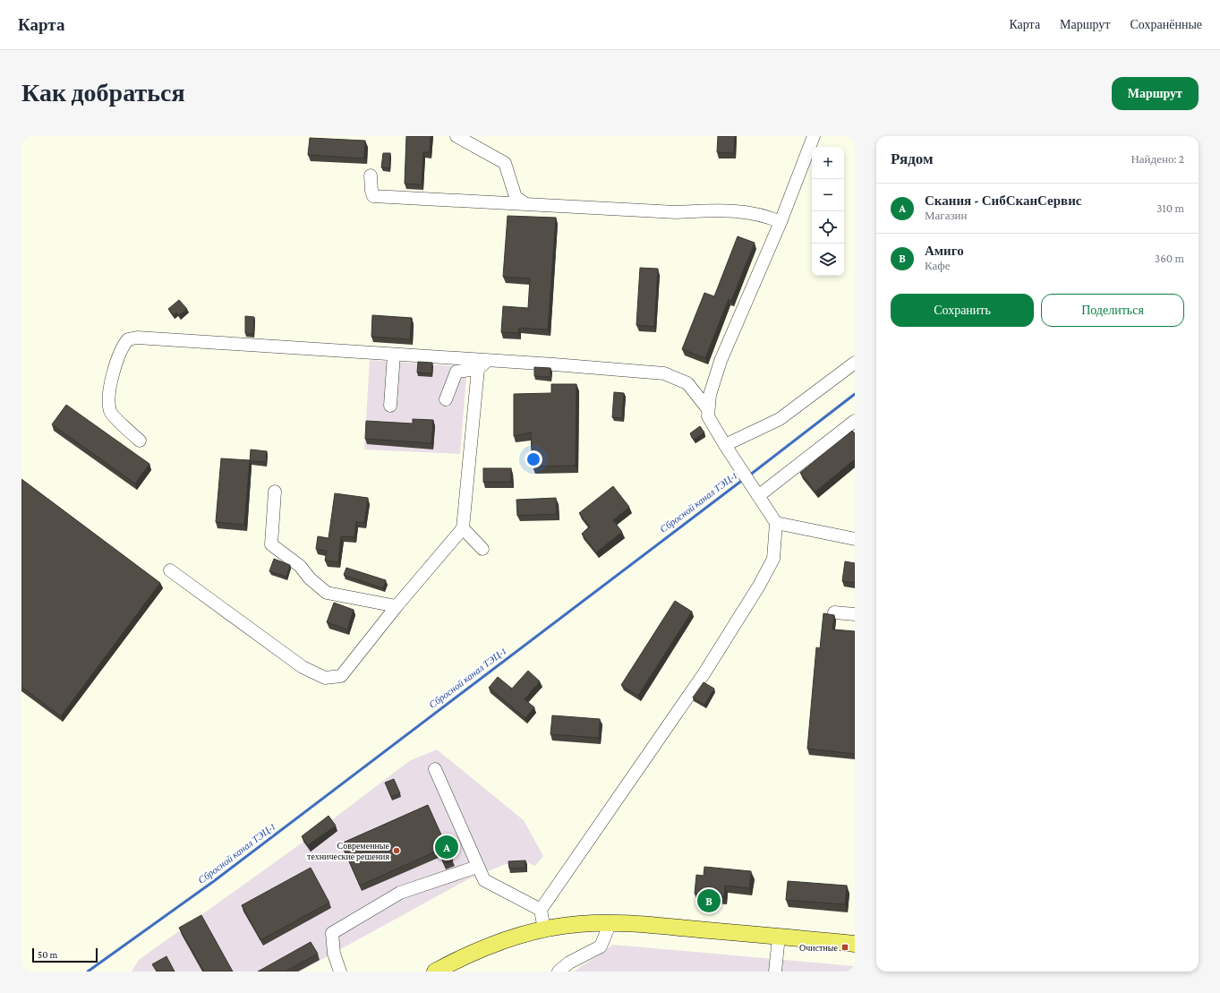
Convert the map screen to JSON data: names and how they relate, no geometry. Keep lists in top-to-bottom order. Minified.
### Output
{"water":["Сбросной канал ТЭЦ-1"],"places":{"other":["Современные технические решения"],"transit":["Очистные"]},"scale_bar":"50 m","page":{"header":"Карта","nav":["Карта","Маршрут","Сохранённые"],"buttons":["Маршрут",["Сохранить","Поделиться"]],"title":"Как добраться","heading":["Рядом","Найдено: 2"],"map_buttons":["+","−"],"list":[{"mark":"A","name":"Скания - СибСканСервис","note":"Магазин","value":"310 m"},{"mark":"B","name":"Амиго","note":"Кафе","value":"360 m"}],"pins":["A","B"],"scale":"50 m"}}
